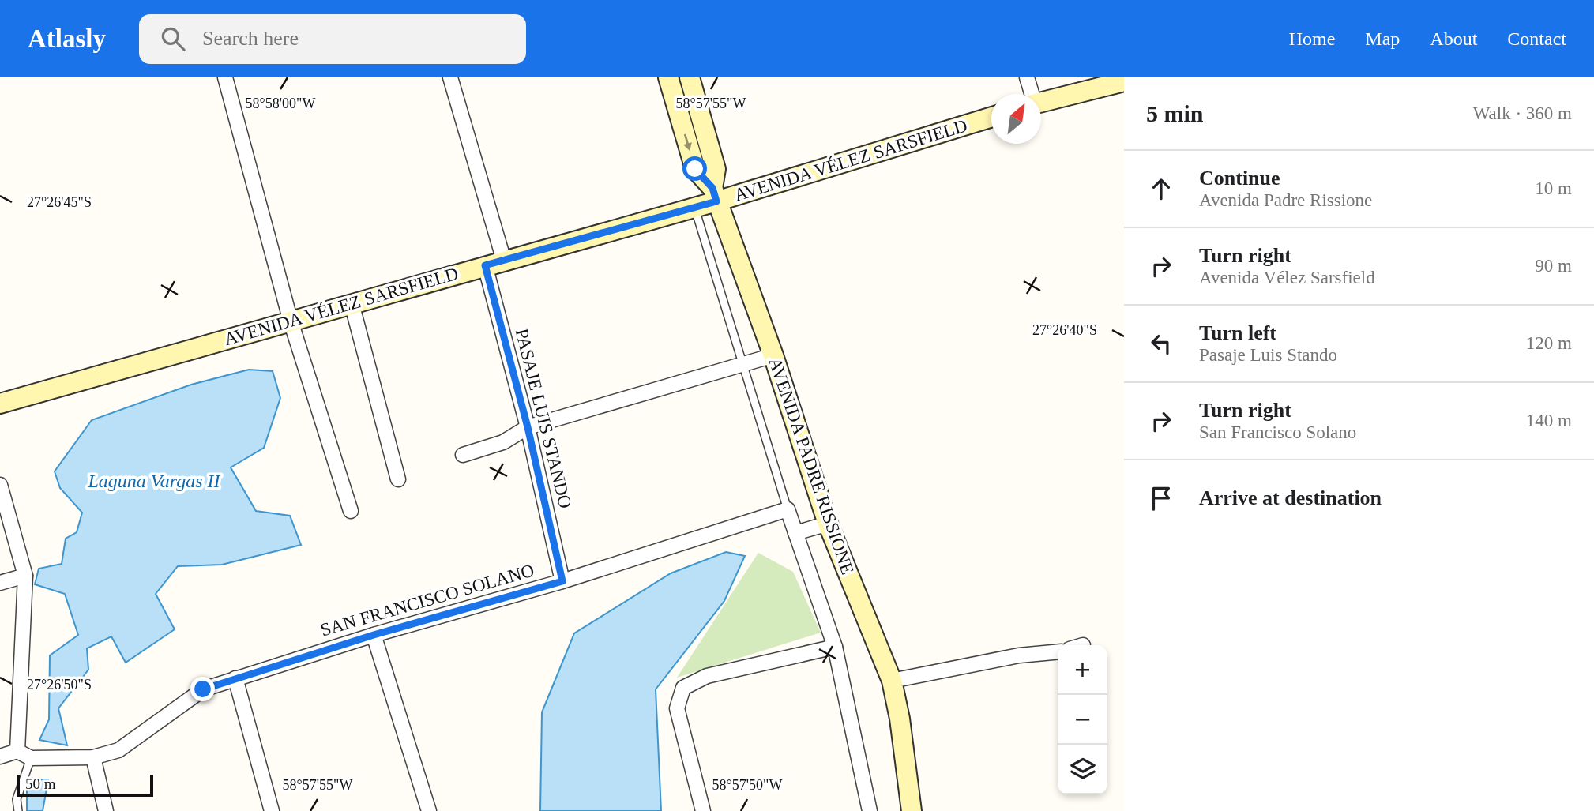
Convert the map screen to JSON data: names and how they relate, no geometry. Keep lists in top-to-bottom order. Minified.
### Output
{"streets":{"street":["AVENIDA VÉLEZ SARSFIELD","PASAJE LUIS STANDO","AVENIDA PADRE RISSIONE","SAN FRANCISCO SOLANO"]},"crossings":[["AVENIDA VÉLEZ SARSFIELD","PASAJE LUIS STANDO"],["AVENIDA VÉLEZ SARSFIELD","AVENIDA PADRE RISSIONE"],["PASAJE LUIS STANDO","SAN FRANCISCO SOLANO"],["AVENIDA PADRE RISSIONE","SAN FRANCISCO SOLANO"]],"water":["Laguna Vargas II"],"scale_bar":"50 m","north":"top right","page":{"header":"Atlasly","search":"Search here","nav":["Home","Map","About","Contact"],"heading":["5 min","Walk · 360 m"],"list":[["Continue","Avenida Padre Rissione","10 m"],["Turn right","Avenida Vélez Sarsfield","90 m"],["Turn left","Pasaje Luis Stando","120 m"],["Turn right","San Francisco Solano","140 m"],"Arrive at destination"],"map_buttons":["+","−"],"scale":"50 m"},"coordinates":["58°58'00\"W","58°57'55\"W","27°26'45\"S","27°26'40\"S","27°26'50\"S","58°57'50\"W"]}
